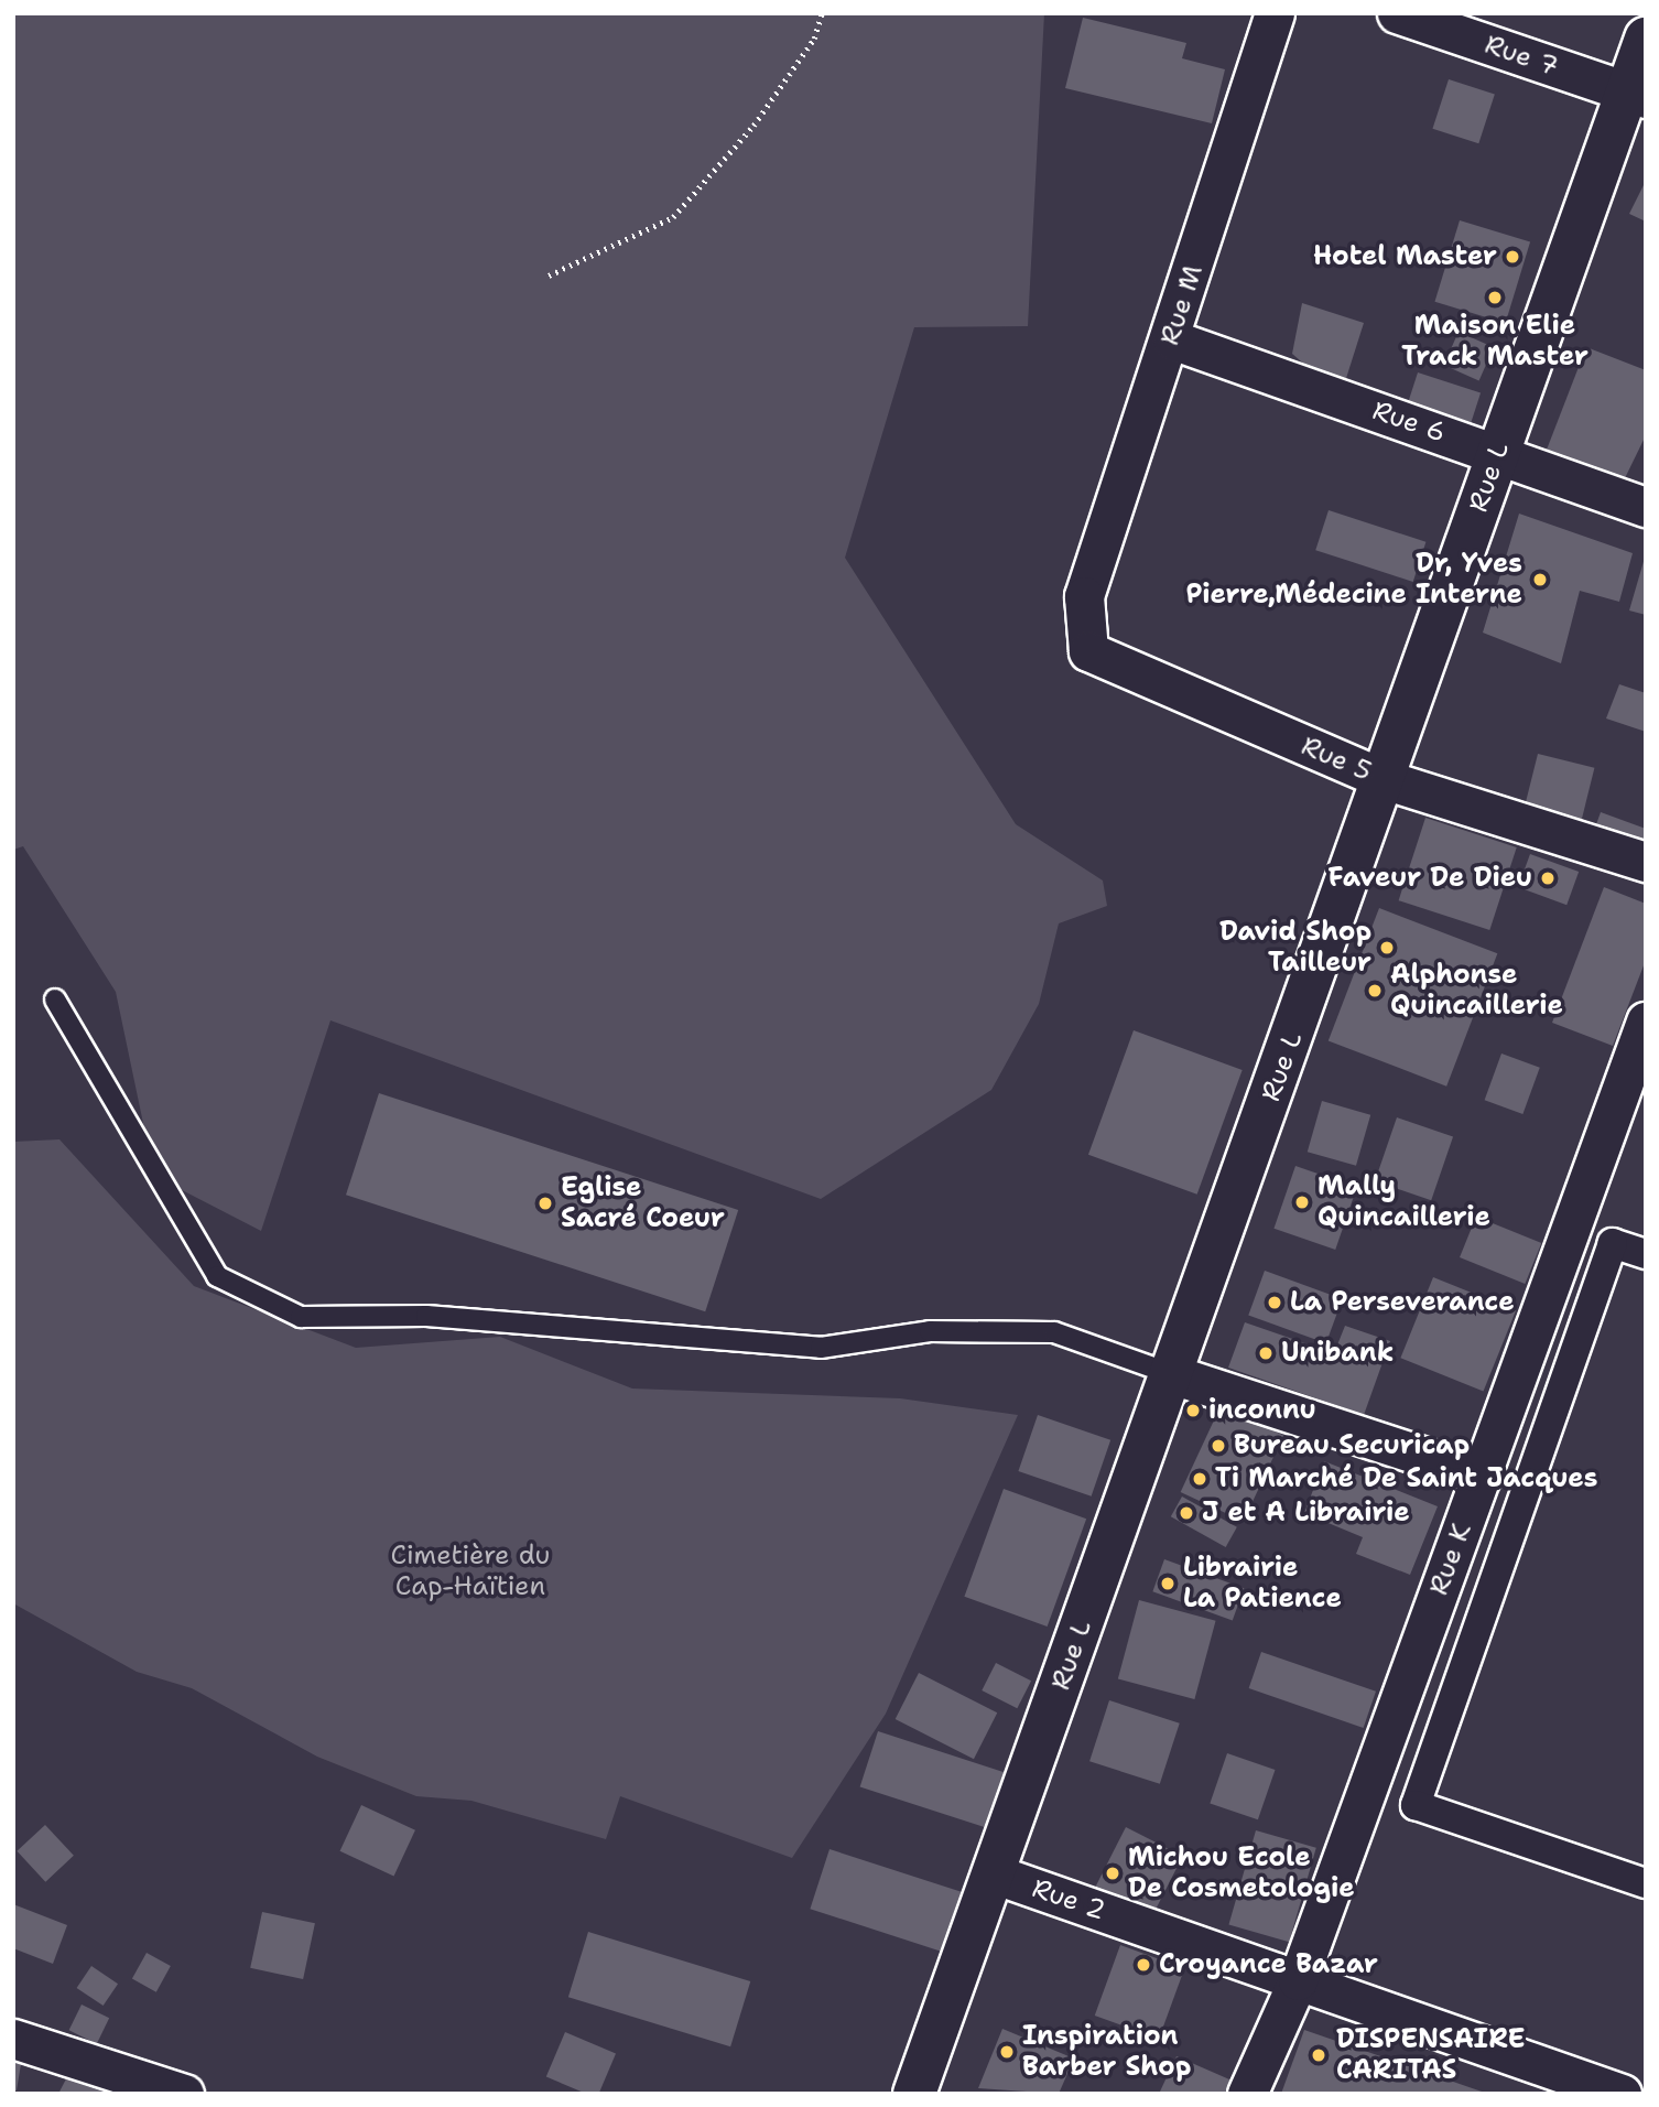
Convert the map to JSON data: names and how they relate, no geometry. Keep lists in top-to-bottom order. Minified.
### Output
{"streets":{"street":["Rue 7","Rue M","Rue 6","Rue L","Rue 5","Rue K","Rue 2"]},"crossings":[["Rue 7","Rue L"],["Rue M","Rue 6"],["Rue M","Rue 5"],["Rue 6","Rue L"],["Rue L","Rue 5"],["Rue L","Rue 2"],["Rue K","Rue 2"]],"parks":["Cimetière du Cap-Haïtien"],"places":["Hotel Master","Maison Elie Track Master","Dr, Yves Pierre,Médecine Interne","Faveur De Dieu","David Shop Tailleur","Alphonse Quincaillerie","Mally Quincaillerie","Eglise Sacré Coeur","La Perseverance","Unibank","inconnu","Bureau Securicap","Ti Marché De Saint Jacques","J et A Librairie","Librairie La Patience","Michou Ecole De Cosmetologie","Croyance Bazar","Inspiration Barber Shop","DISPENSAIRE CARITAS"]}
